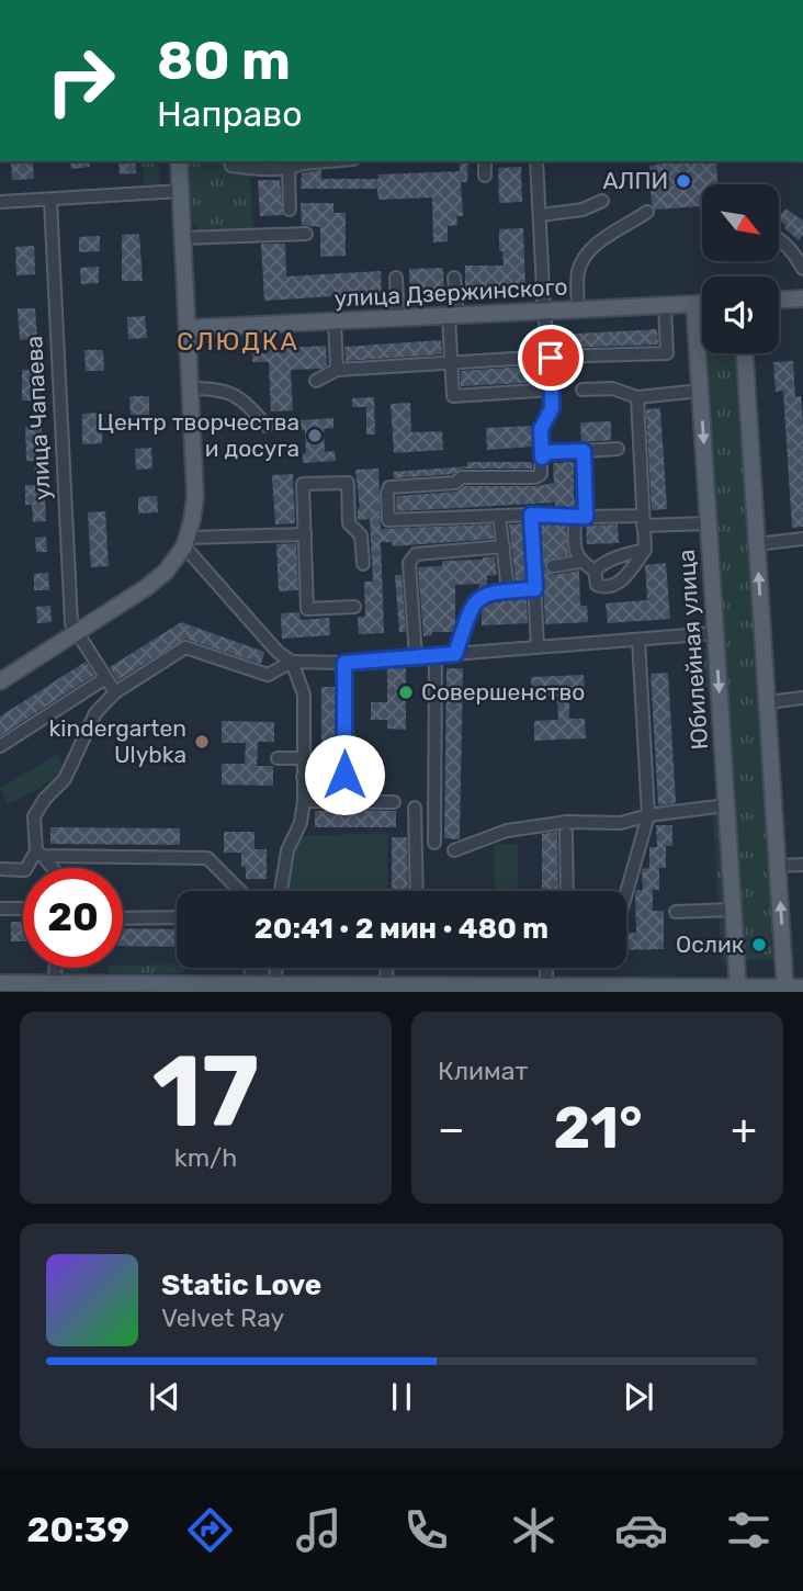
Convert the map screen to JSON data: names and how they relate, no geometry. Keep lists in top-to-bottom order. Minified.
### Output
{"streets":{"main road":["улица Дзержинского","Юбилейная улица"],"street":["улица Чапаева"]},"crossings":[["улица Дзержинского","Юбилейная улица"]],"districts":["СЛЮДКА"],"places":["АЛПИ","Центр творчества и досуга","Совершенство","kindergarten Ulybka","Ослик"],"north":"bottom right","page":{"turn":["80 m","Направо"],"limit":"20","trip":"20:41 · 2 мин · 480 m","tile":[["17","km/h"],"Климат"],"heat":["−","21°","+"],"song":["Static Love","Velvet Ray"],"tabs":"20:39"}}
